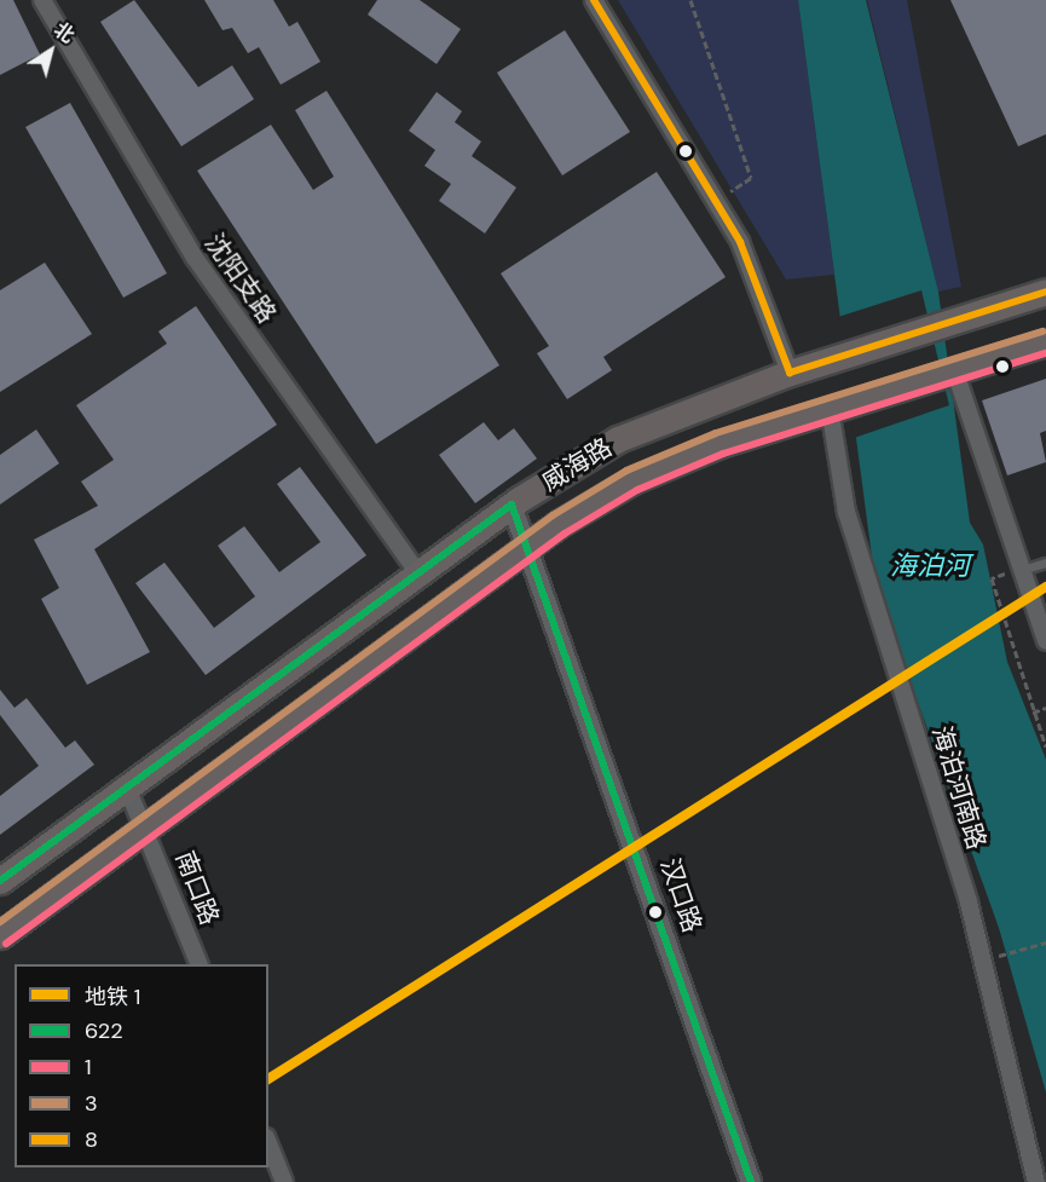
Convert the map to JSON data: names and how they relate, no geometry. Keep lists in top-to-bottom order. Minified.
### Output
{"streets":{"main road":["威海路"],"street":["沈阳支路","海泊河南路","南口路","汉口路"]},"crossings":[["沈阳支路","威海路"],["威海路","海泊河南路"],["威海路","南口路"],["威海路","汉口路"]],"water":["海泊河"],"lines":["transit line 8","transit line 3","transit line 1","transit line 622","metro line 1"],"legend":["地铁 1","622","1","3","8"],"north":"top right"}
